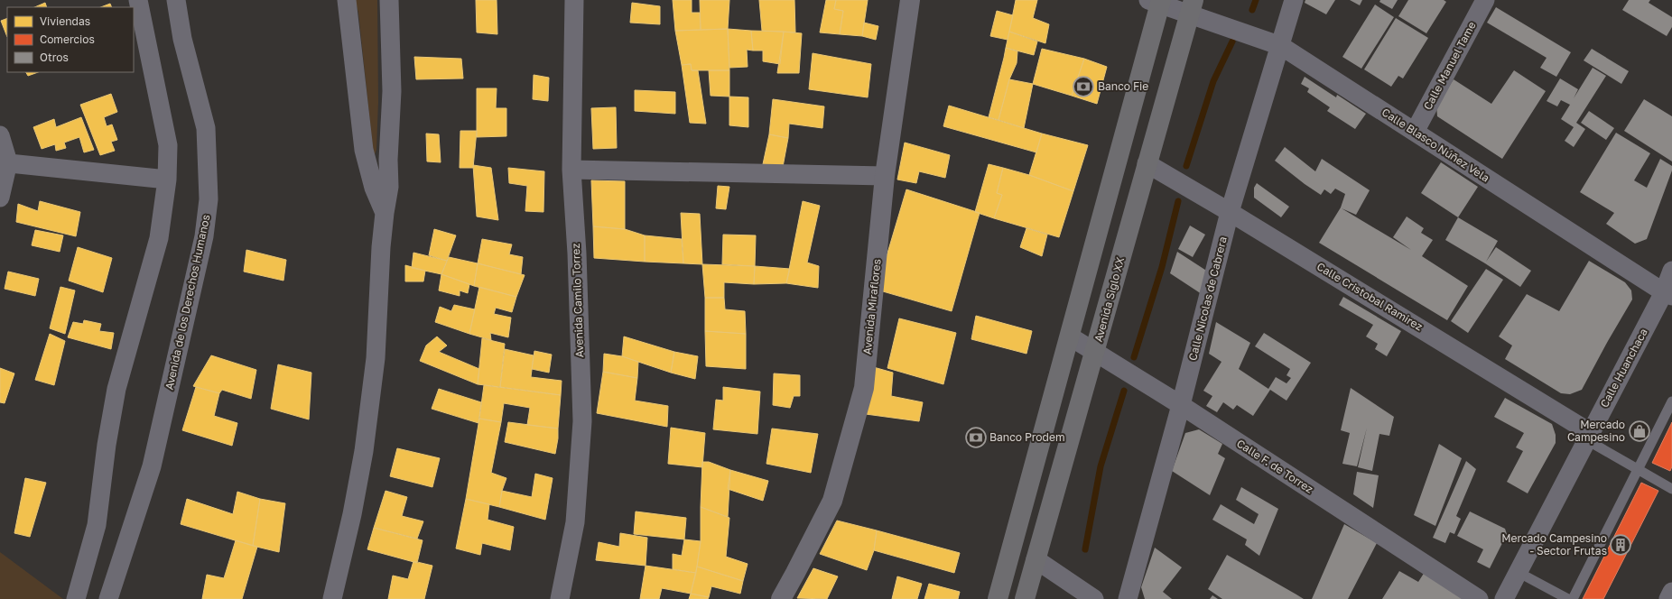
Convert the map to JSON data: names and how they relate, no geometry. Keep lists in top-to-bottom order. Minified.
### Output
{"streets":{"highway":["Avenida Siglo XX"],"street":["Calle Manuel Tame","Calle Blasco Núñez Vela","Calle Cristobal Ramirez","Calle Nicolas de Cabrera","Avenida Camilo Torrez","Avenida de los Derechos Humanos","Avenida Miraflores","Calle Huanchaca","Calle F. de Torrez"]},"crossings":[["Calle Manuel Tame","Calle Blasco Núñez Vela"],["Calle Blasco Núñez Vela","Calle Nicolas de Cabrera"],["Calle Blasco Núñez Vela","Avenida Siglo XX"],["Calle Blasco Núñez Vela","Calle Huanchaca"],["Calle Cristobal Ramirez","Calle Nicolas de Cabrera"],["Calle Cristobal Ramirez","Avenida Siglo XX"],["Calle Cristobal Ramirez","Calle Huanchaca"],["Calle Nicolas de Cabrera","Calle F. de Torrez"],["Avenida Siglo XX","Calle F. de Torrez"]],"places":{"bank":["Banco Fie","Banco Prodem"],"shop":["Mercado Campesino"],"building":["Mercado Campesino - Sector Frutas"]},"legend":["Viviendas","Comercios","Otros"]}
